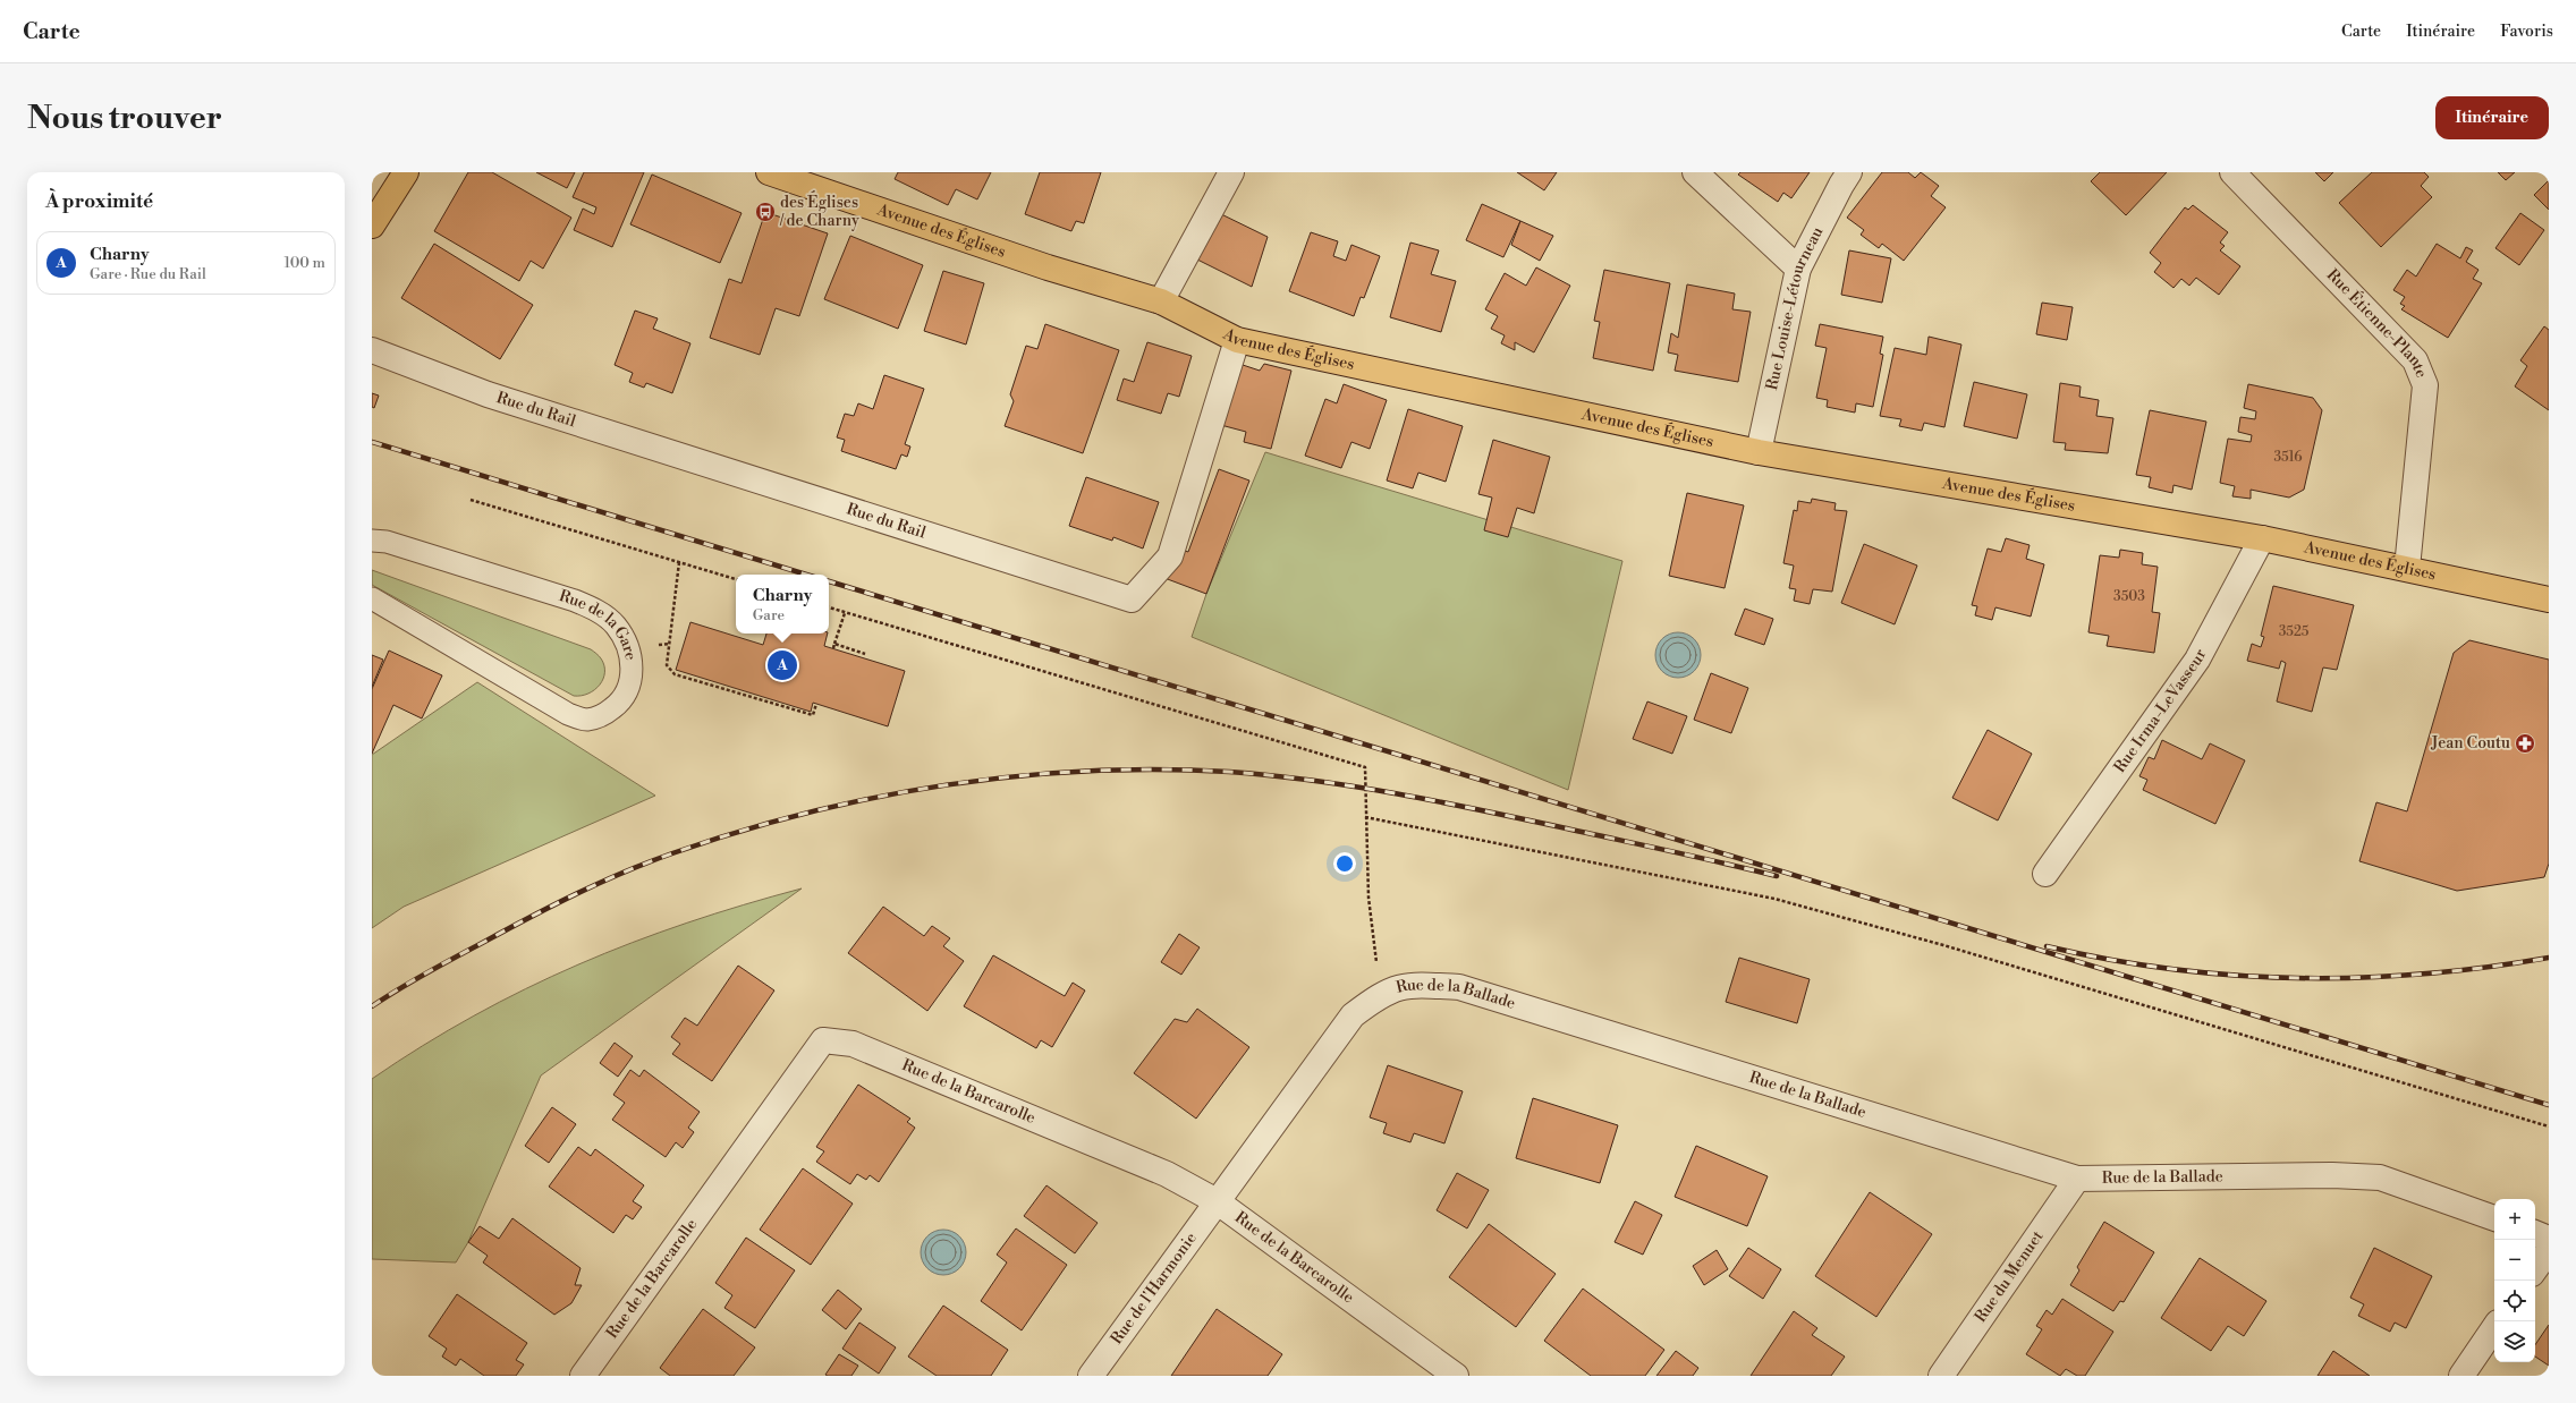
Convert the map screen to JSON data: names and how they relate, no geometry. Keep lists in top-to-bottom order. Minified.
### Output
{"streets":{"main road":["Avenue des Églises"],"street":["Rue Louise-Létourneau","Rue Étienne-Plante","Rue du Rail","Rue Irma-LeVasseur","Rue de la Ballade","Rue de la Barcarolle","Rue du Menuet","Rue de l'Harmonie"],"lane":["Rue de la Gare"]},"crossings":[["Avenue des Églises","Rue Louise-Létourneau"],["Avenue des Églises","Rue Étienne-Plante"],["Avenue des Églises","Rue du Rail"],["Avenue des Églises","Rue Irma-LeVasseur"],["Rue de la Ballade","Rue de la Barcarolle"],["Rue de la Ballade","Rue du Menuet"],["Rue de la Ballade","Rue de l'Harmonie"],["Rue de la Barcarolle","Rue de l'Harmonie"]],"places":{"bus stop":["des Églises / de Charny"],"pharmacy":["Jean Coutu"]},"house_numbers":["3516","3503","3525"],"page":{"header":"Carte","nav":["Carte","Itinéraire","Favoris"],"buttons":"Itinéraire","title":"Nous trouver","heading":"À proximité","list":[{"mark":"A","name":"Charny","note":"Gare · Rue du Rail","value":"100 m"}],"popup":["Charny","Gare"],"pins":"A","map_buttons":["+","−"]}}
